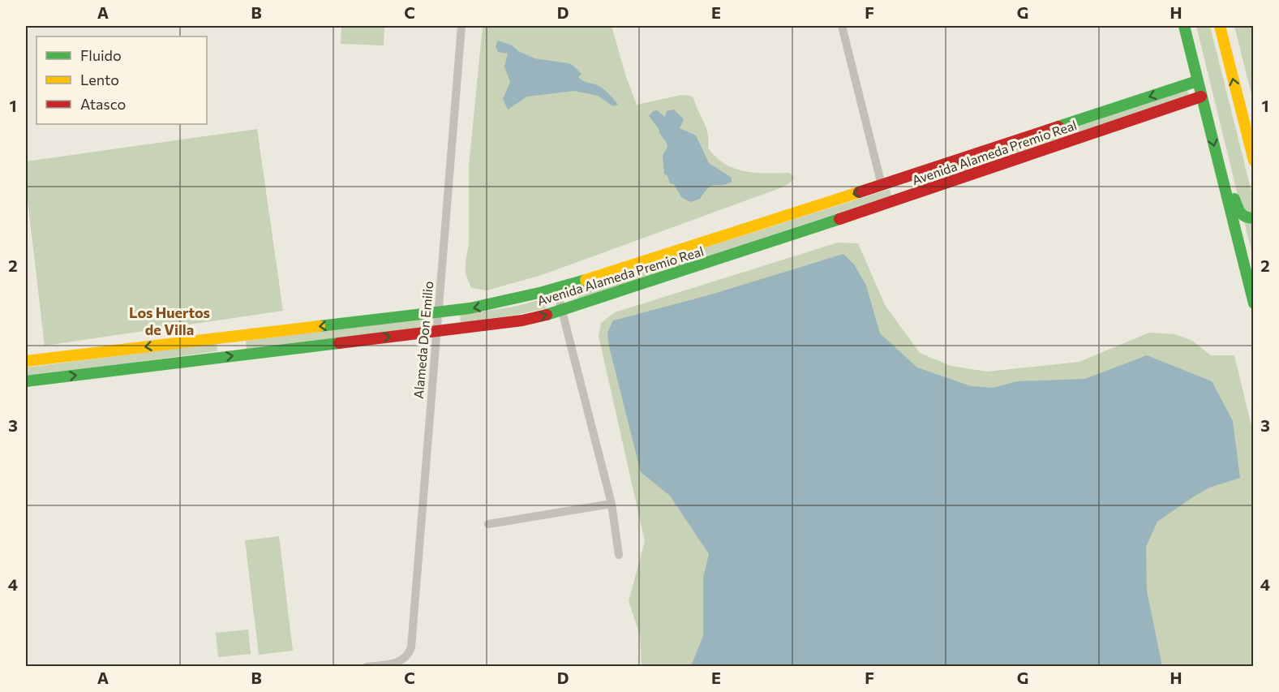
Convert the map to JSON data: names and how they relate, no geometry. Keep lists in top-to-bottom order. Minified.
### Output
{"streets":{"street":["Avenida Alameda Premio Real","Alameda Don Emilio"]},"crossings":[["Avenida Alameda Premio Real","Alameda Don Emilio"]],"districts":["Los Huertos de Villa"],"legend":["Fluido","Lento","Atasco"],"grid":{"columns":["A","B","C","D","E","F","G","H"],"rows":["1","2","3","4"]}}
